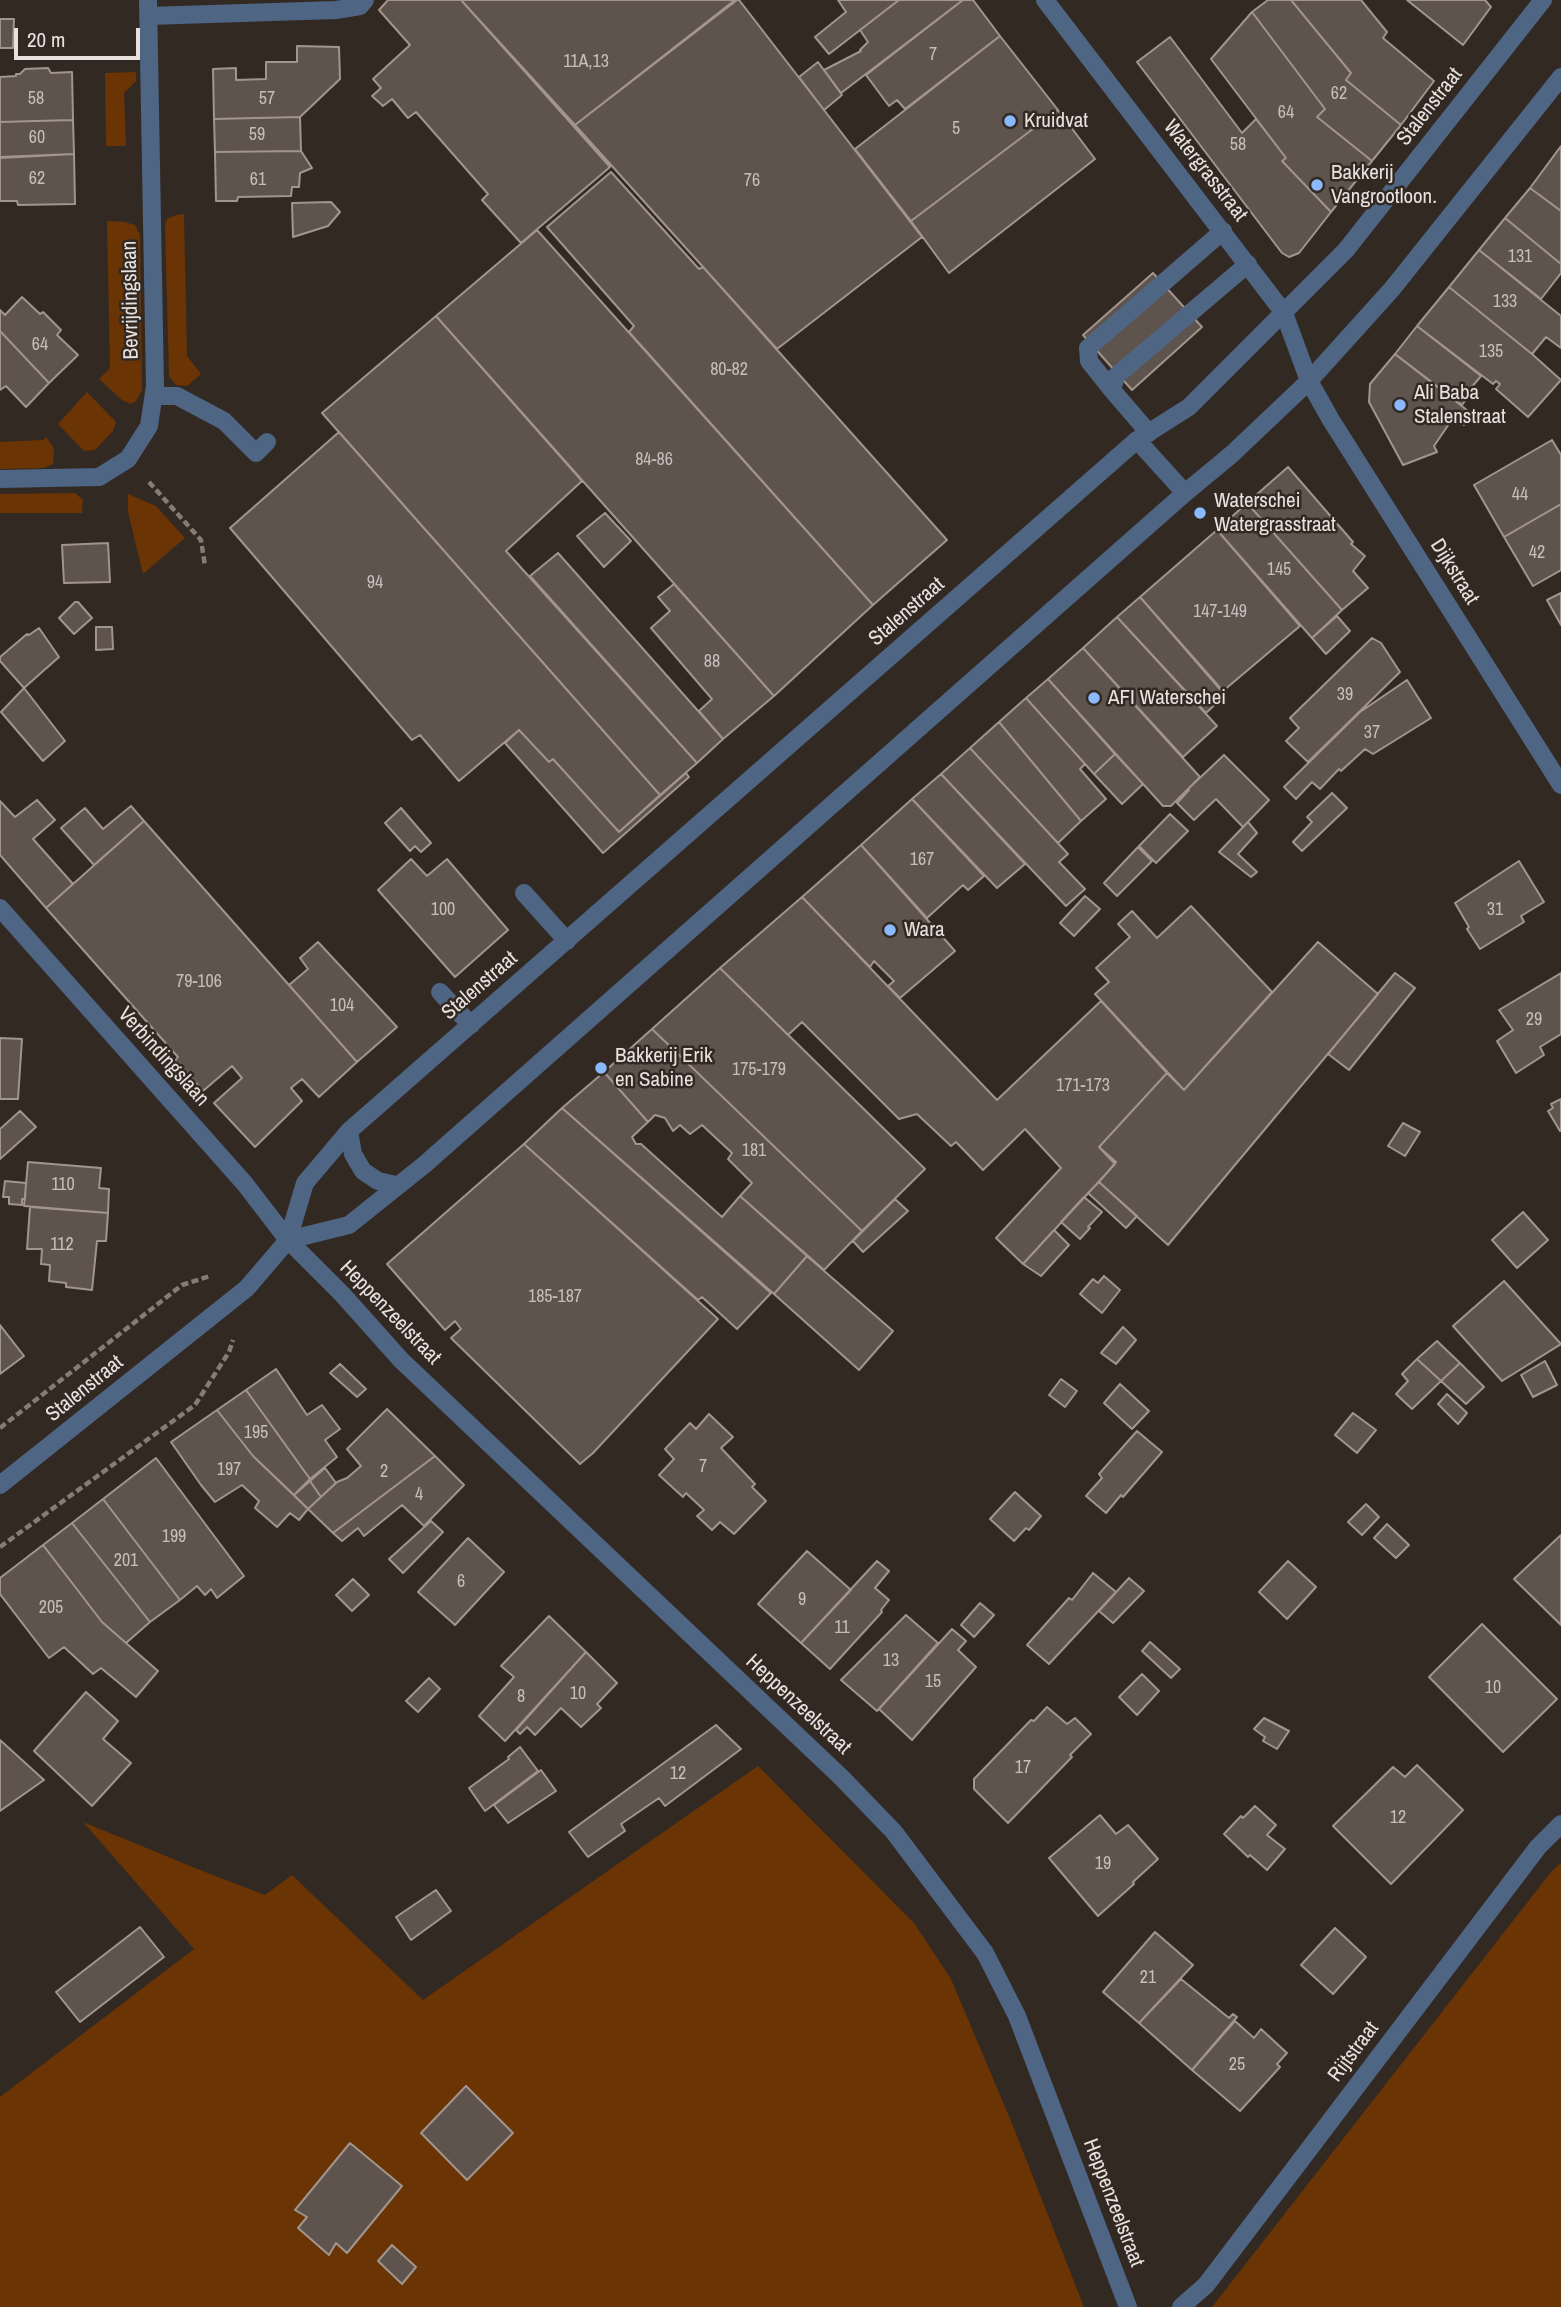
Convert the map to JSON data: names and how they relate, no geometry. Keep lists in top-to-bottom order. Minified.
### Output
{"streets":{"street":["Stalenstraat","Watergrasstraat","Bevrijdingslaan","Dijkstraat","Verbindingslaan","Heppenzeelstraat","Rijtstraat"]},"crossings":[["Stalenstraat","Watergrasstraat"],["Stalenstraat","Verbindingslaan"],["Stalenstraat","Heppenzeelstraat"],["Watergrasstraat","Dijkstraat"],["Verbindingslaan","Heppenzeelstraat"]],"places":["Kruidvat","Bakkerij Vangrootloon.","Ali Baba Stalenstraat","Waterschei Watergrasstraat","AFI Waterschei","Wara","Bakkerij Erik en Sabine"],"house_numbers":["7","11A,13","62","58","57","64","5","59","60","58","62","61","76","131","133","64","135","80-82","84-86","44","42","145","94","147-149","88","39","37","167","100","31","79-106","104","29","175-179","171-173","181","110","112","185-187","195","7","197","2","4","199","201","6","9","205","11","13","15","10","10","8","17","12","12","19","21","25"],"scale_bar":"20 m"}
